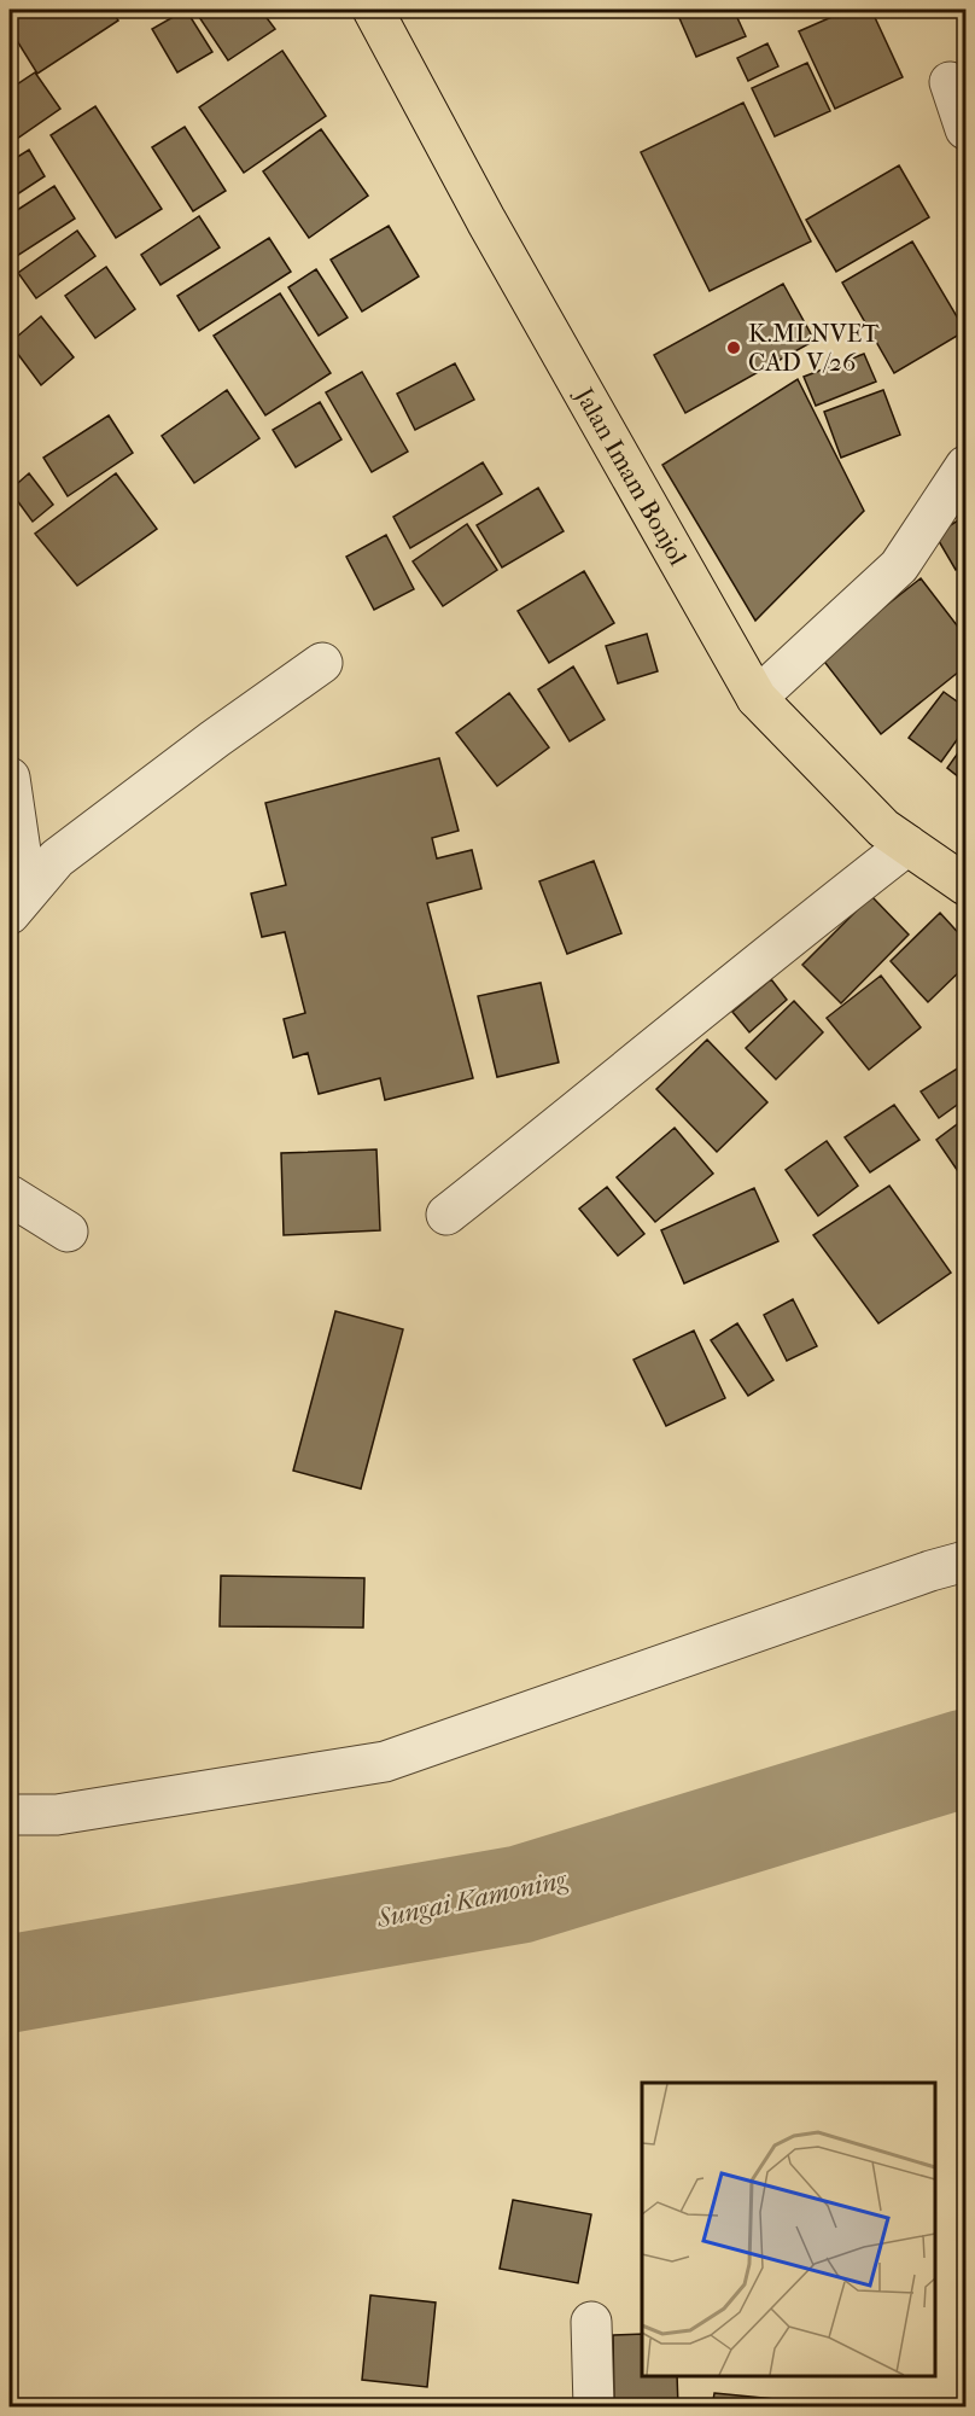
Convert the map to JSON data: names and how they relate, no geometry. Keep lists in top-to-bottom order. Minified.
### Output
{"streets":{"main road":["Jalan Imam Bonjol"]},"water":["Sungai Kamoning"],"places":["K.MLNVET CAD V/26"]}
